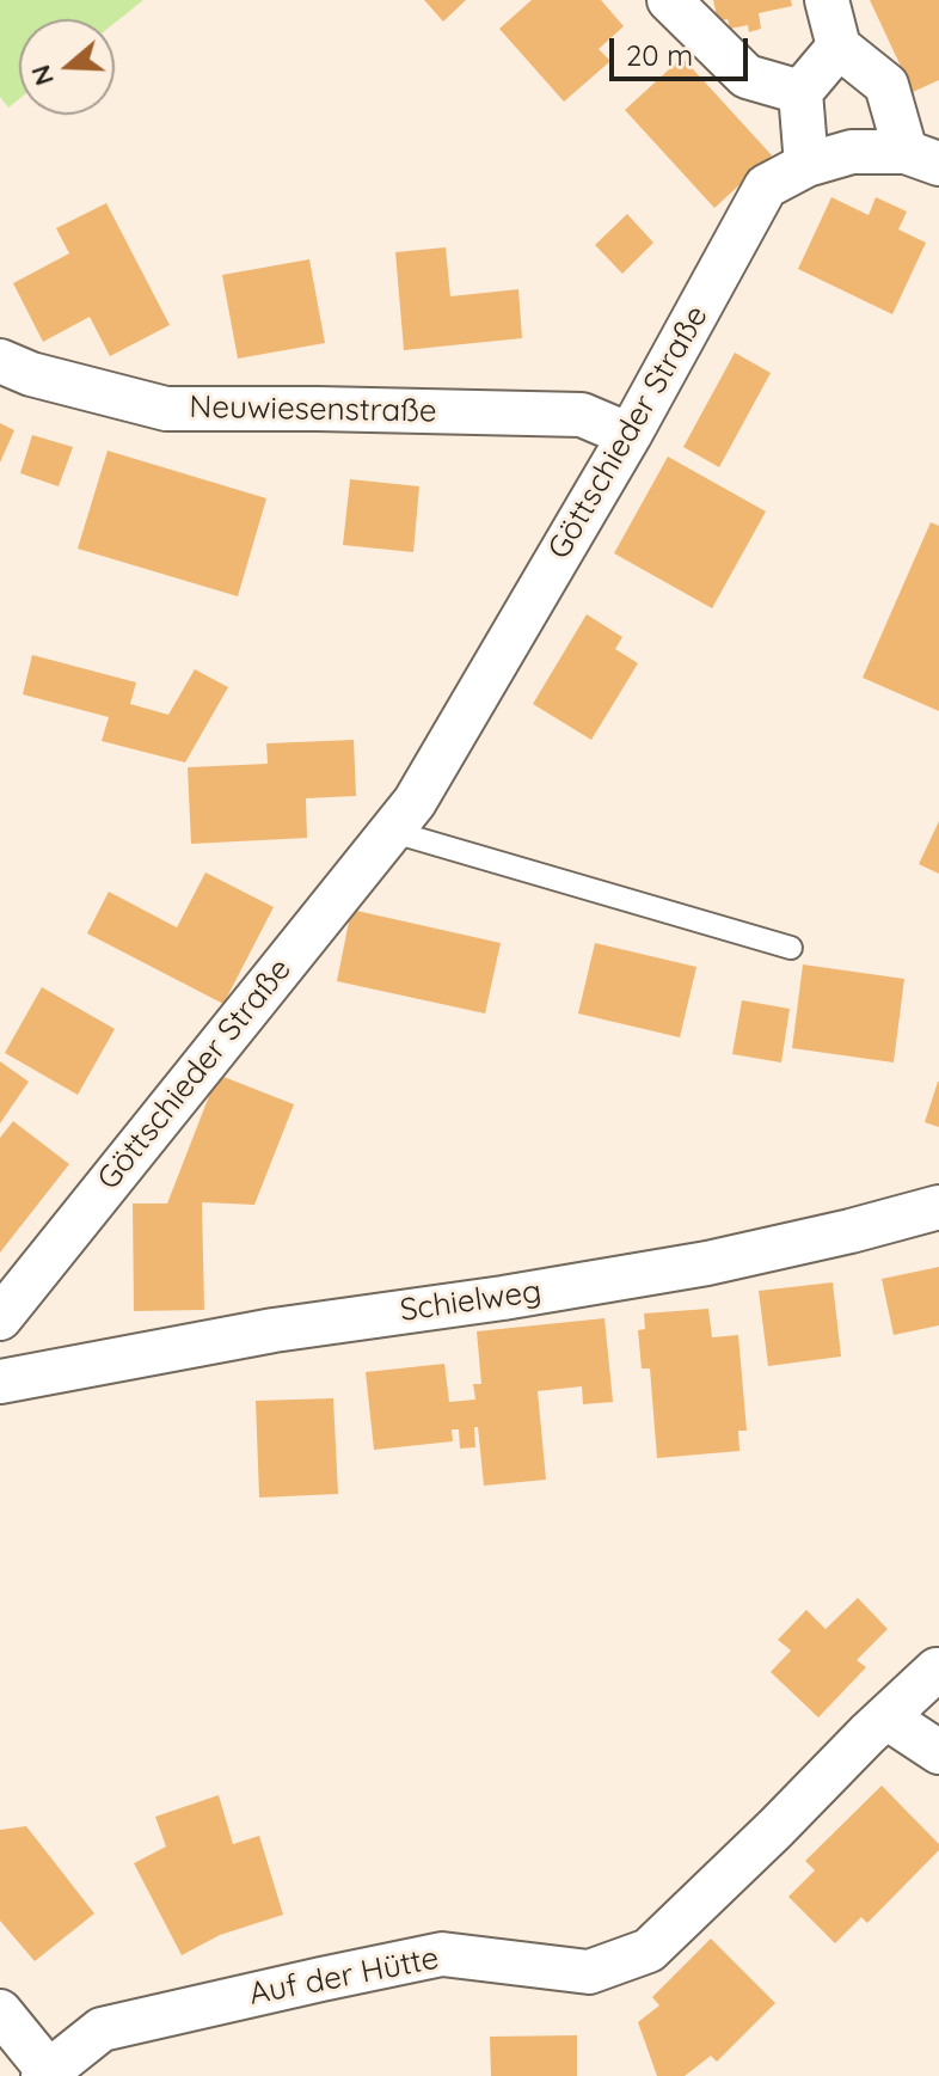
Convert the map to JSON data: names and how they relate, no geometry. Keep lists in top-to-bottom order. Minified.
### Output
{"streets":{"street":["Neuwiesenstraße","Göttschieder Straße","Schielweg","Auf der Hütte"]},"crossings":[["Neuwiesenstraße","Göttschieder Straße"]],"scale_bar":"20 m","north":"left"}
